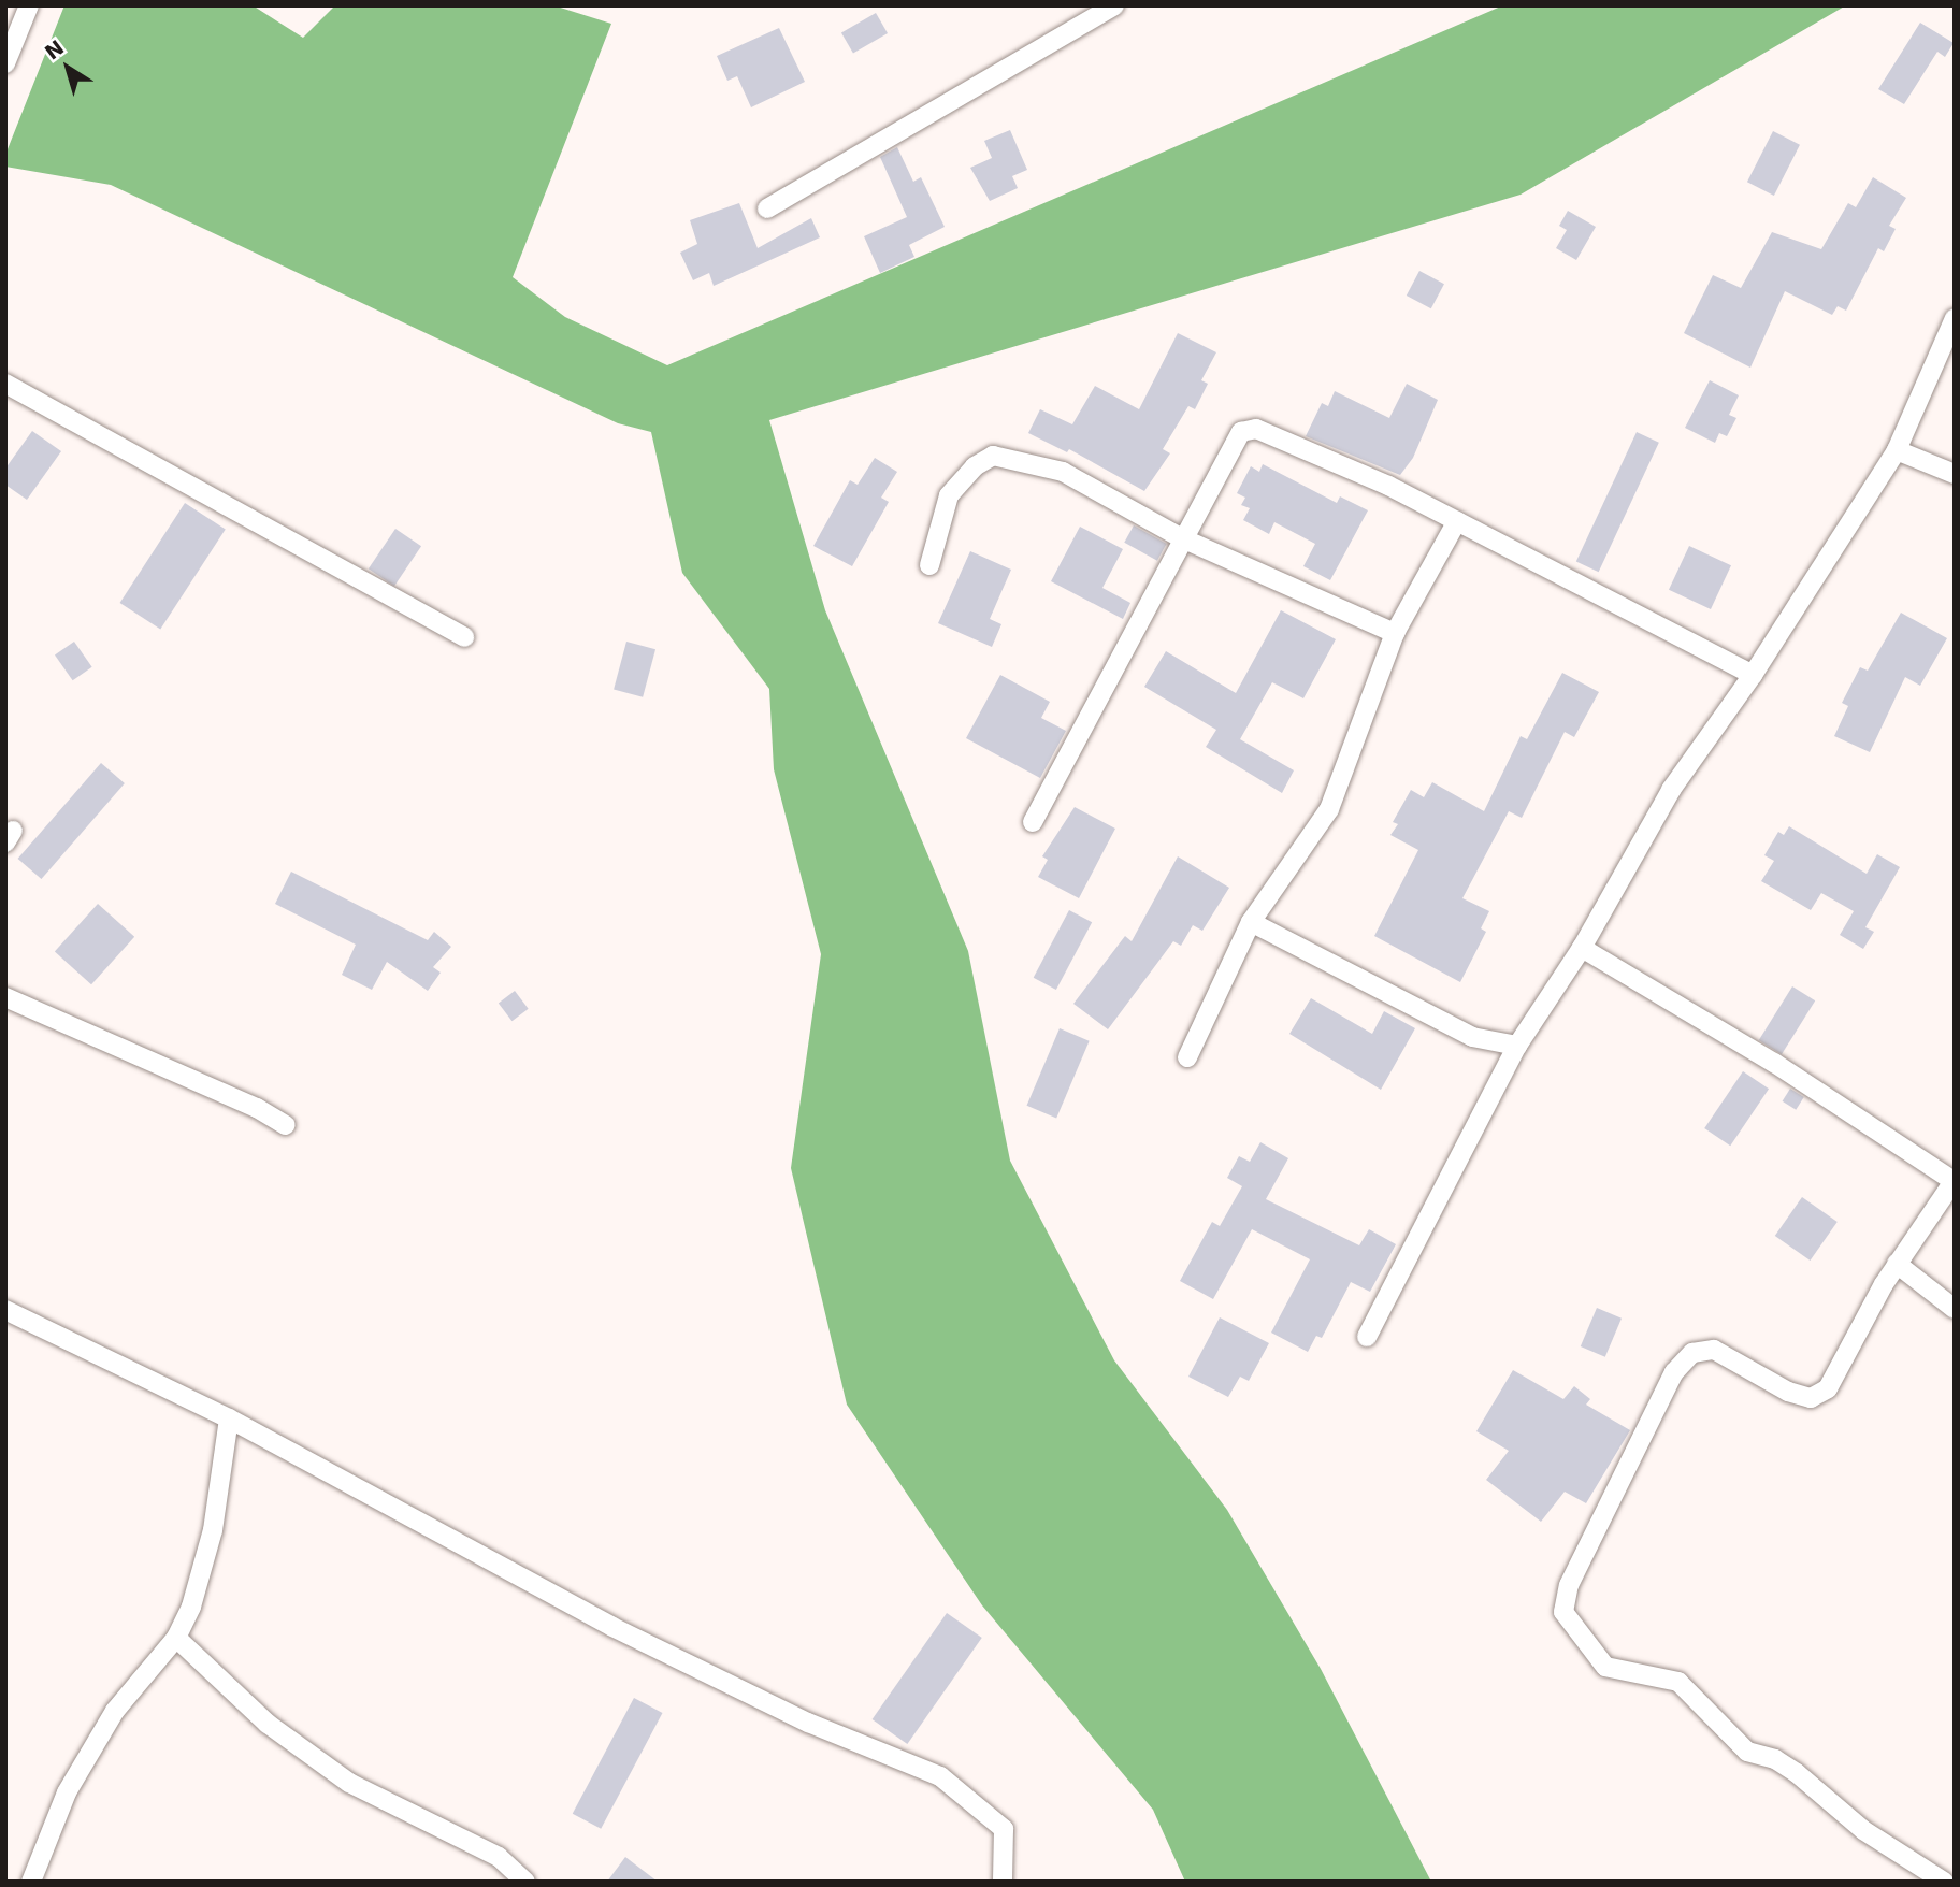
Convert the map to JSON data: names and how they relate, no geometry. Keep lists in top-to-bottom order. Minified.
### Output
{"north":"top left"}
